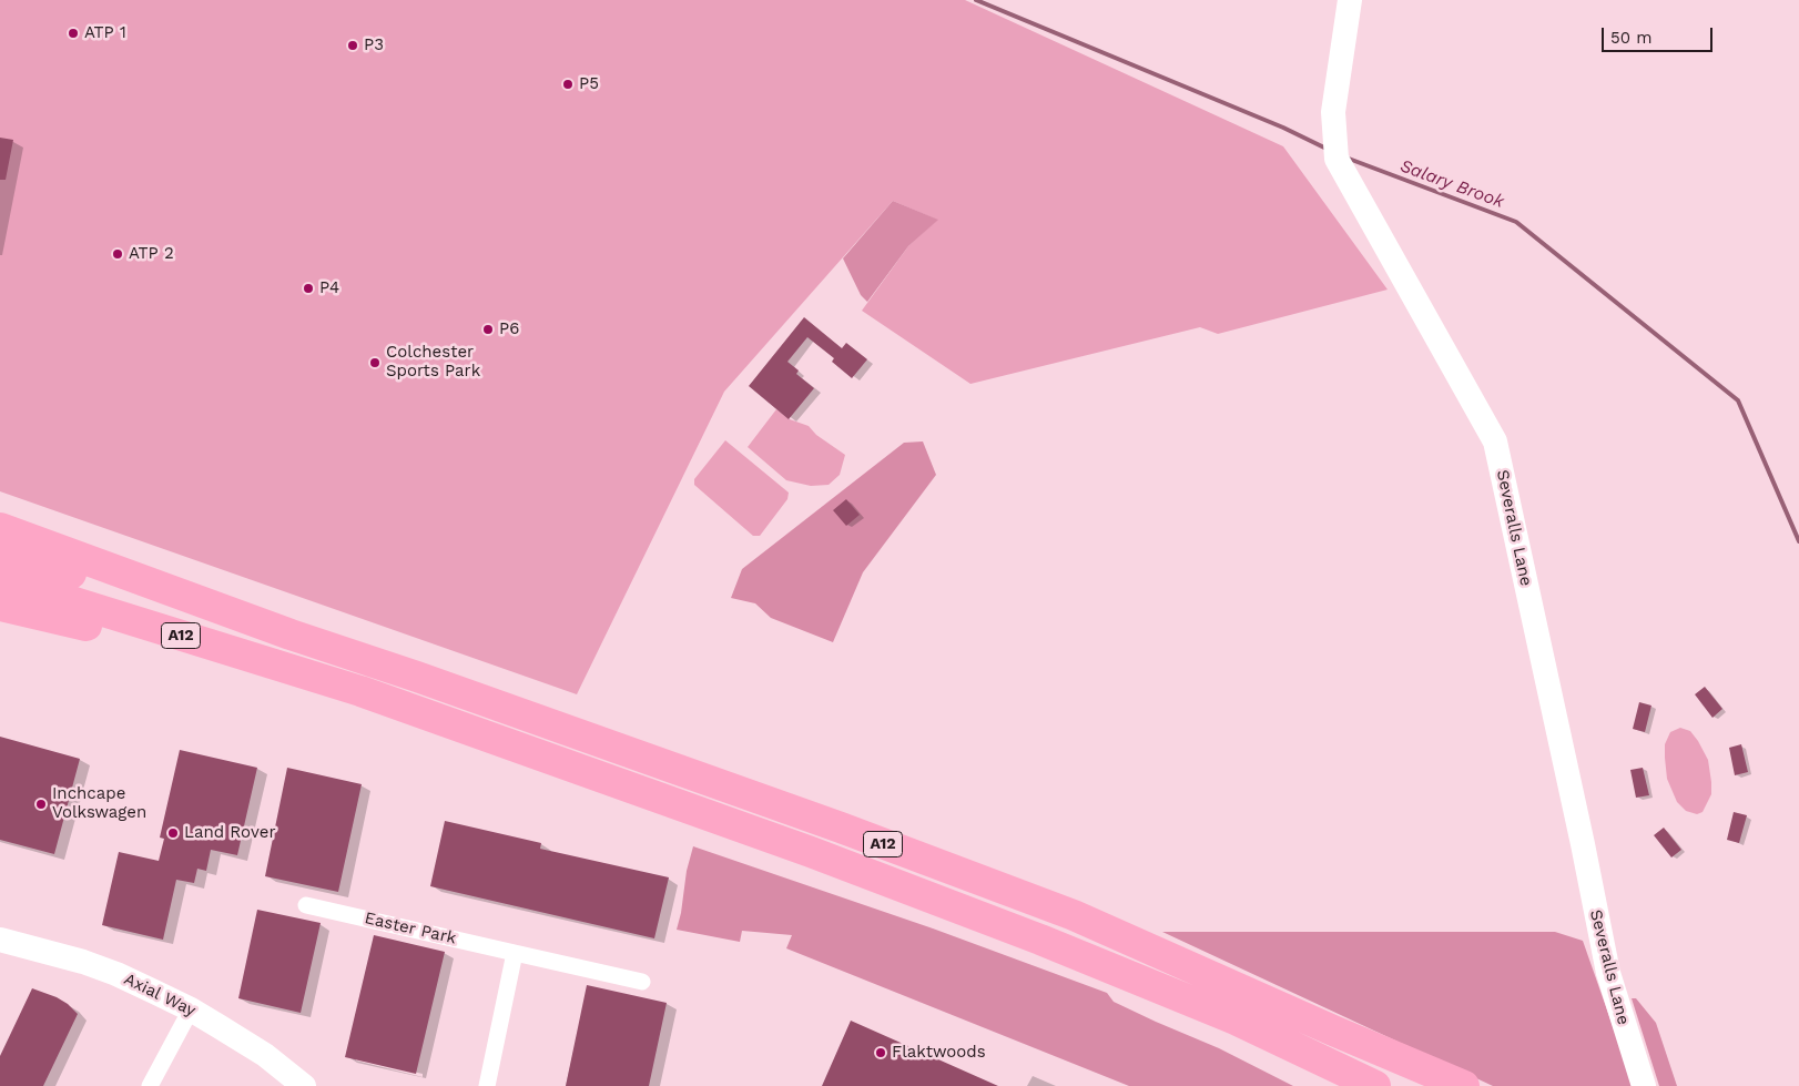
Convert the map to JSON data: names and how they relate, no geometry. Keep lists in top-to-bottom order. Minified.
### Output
{"streets":{"highway":["A12"],"street":["Severalls Lane","Easter Park","Axial Way"]},"water":["Salary Brook"],"places":["ATP 1","P3","P5","ATP 2","P4","P6","Colchester Sports Park","Inchcape Volkswagen","Land Rover","Flaktwoods"],"scale_bar":"50 m"}
